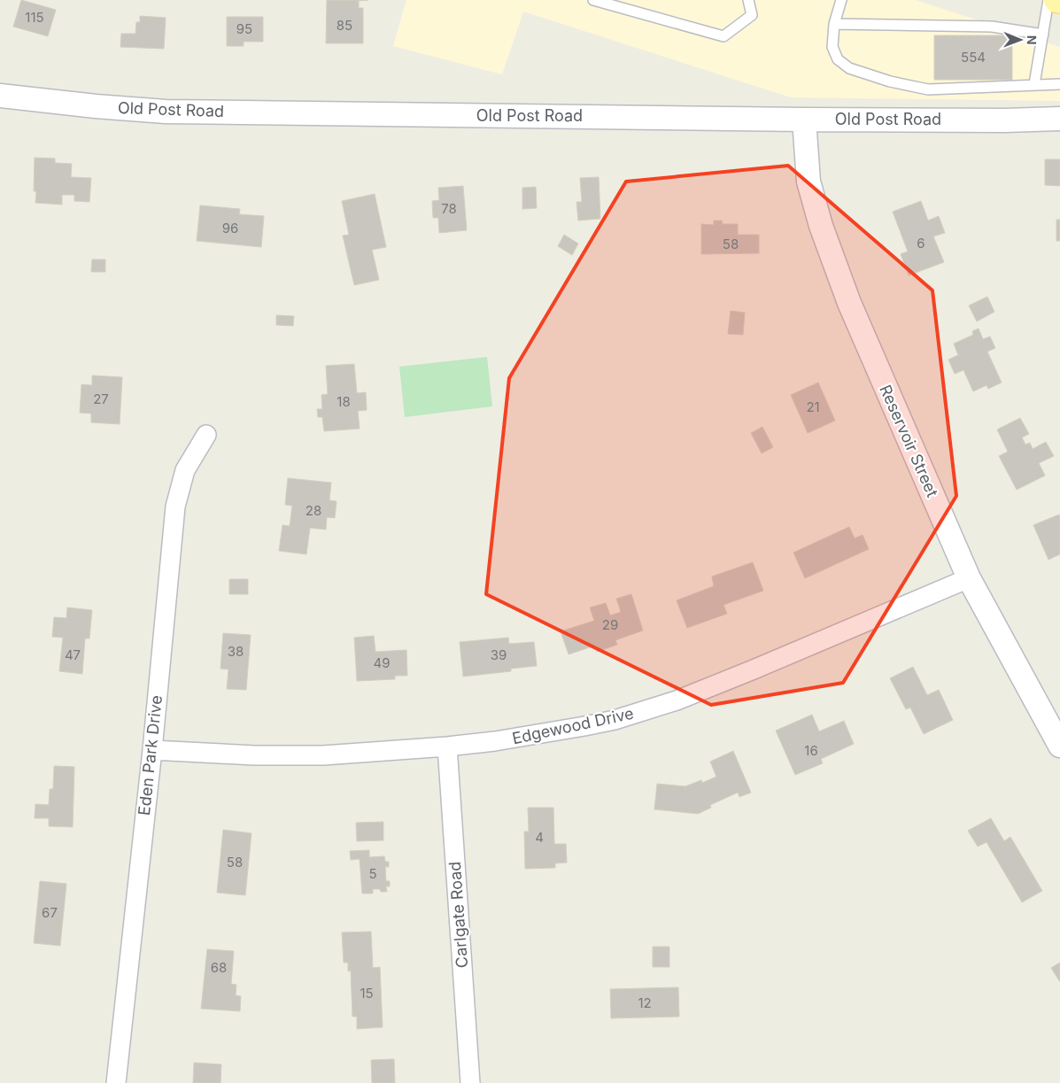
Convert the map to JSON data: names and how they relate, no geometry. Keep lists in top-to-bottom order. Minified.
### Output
{"streets":{"street":["Old Post Road","Reservoir Street","Edgewood Drive","Eden Park Drive","Carlgate Road"]},"crossings":[["Old Post Road","Reservoir Street"],["Reservoir Street","Edgewood Drive"],["Edgewood Drive","Eden Park Drive"],["Edgewood Drive","Carlgate Road"]],"house_numbers":["115","85","95","554","78","96","6","58","27","18","21","28","29","38","47","39","49","16","4","58","5","67","68","15","12"],"north":"right"}
